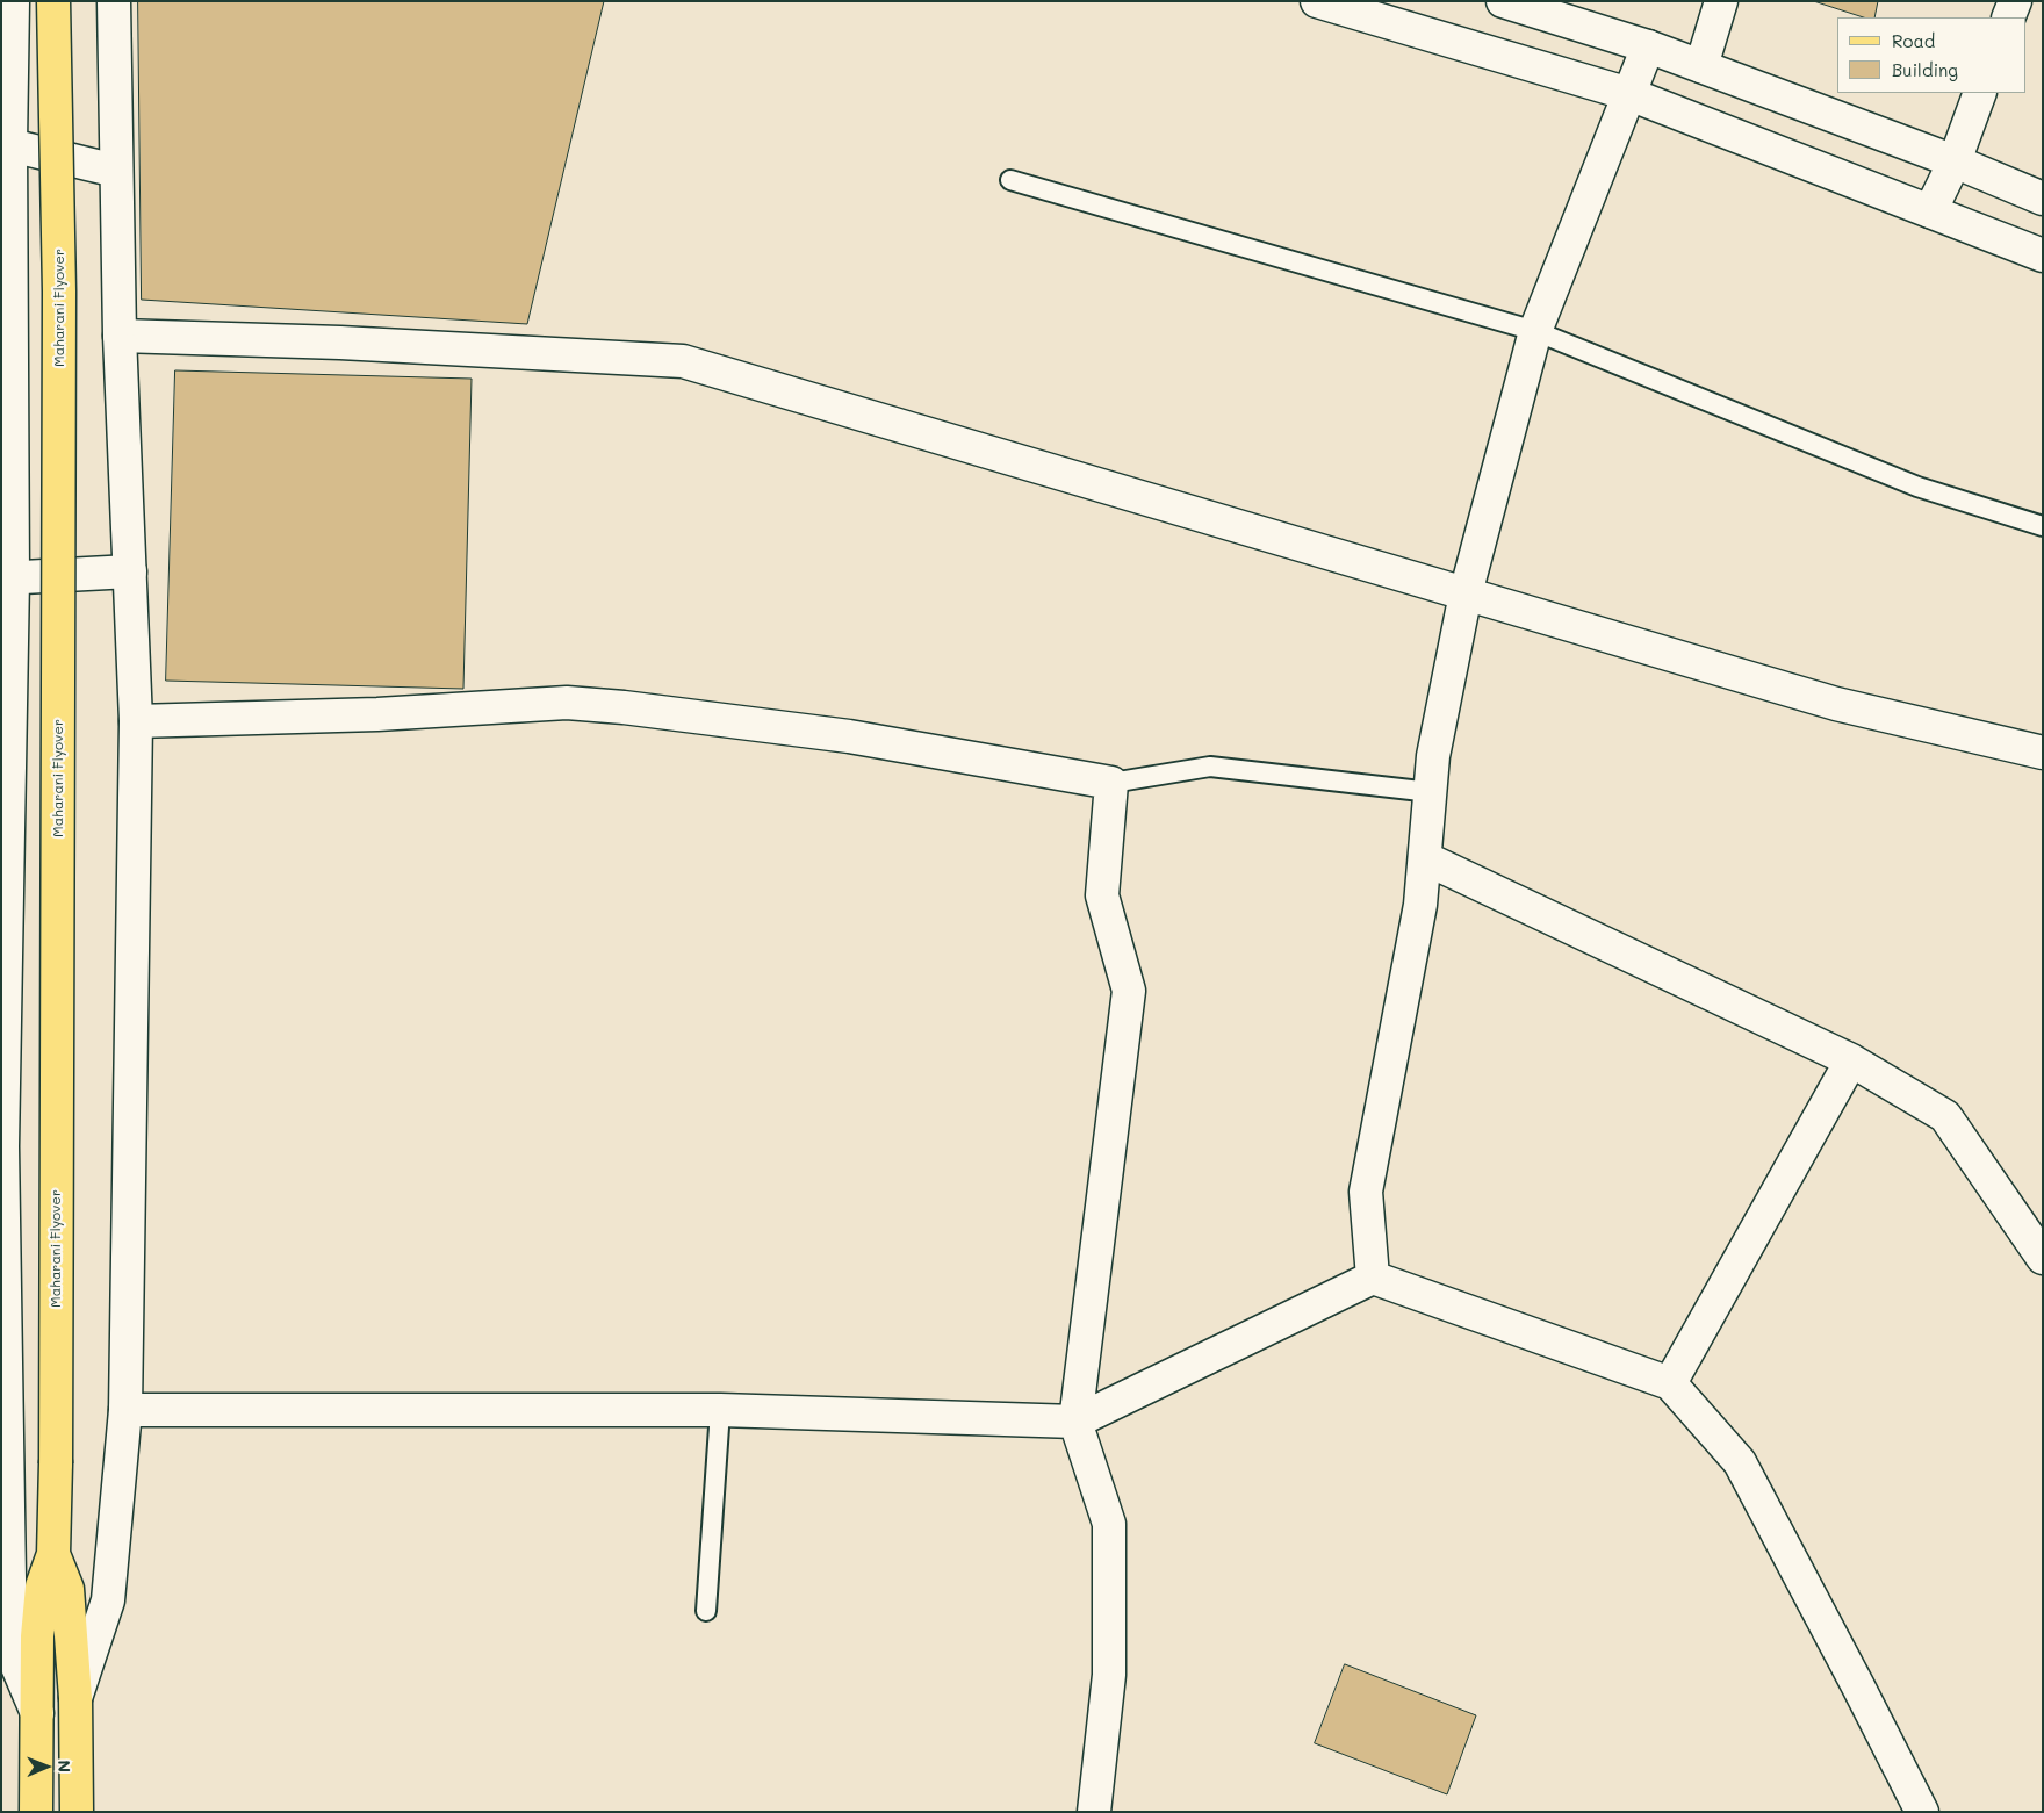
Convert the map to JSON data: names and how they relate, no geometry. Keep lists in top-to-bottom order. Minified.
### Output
{"streets":{"main road":["Maharani Flyover"]},"legend":["Road","Building"],"north":"right"}
